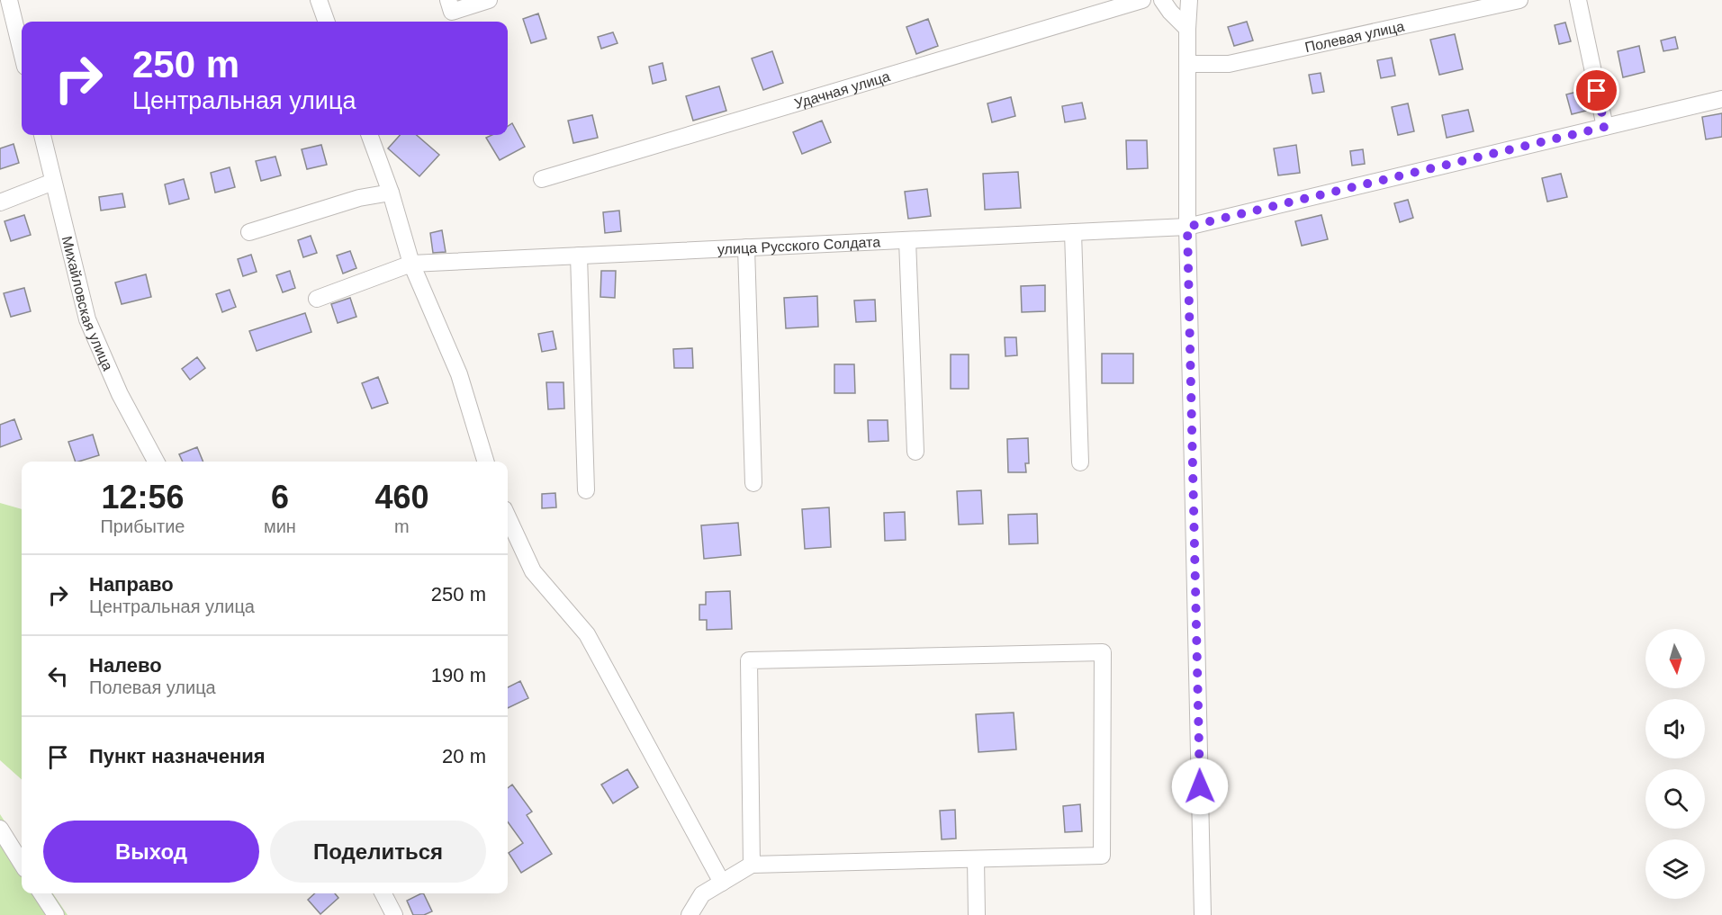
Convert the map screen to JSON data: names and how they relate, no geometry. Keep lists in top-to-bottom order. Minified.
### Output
{"streets":{"street":["Полевая улица","Удачная улица","улица Русского Солдата","Михайловская улица"]},"north":"bottom","page":{"turn":["250 m","Центральная улица"],"eta":["12:56","Прибытие","6","мин","460","m"],"list":[{"name":"Направо","note":"Центральная улица","value":"250 m"},{"name":"Налево","note":"Полевая улица","value":"190 m"},{"name":"Пункт назначения","value":"20 m"}],"buttons":["Выход","Поделиться"]}}
